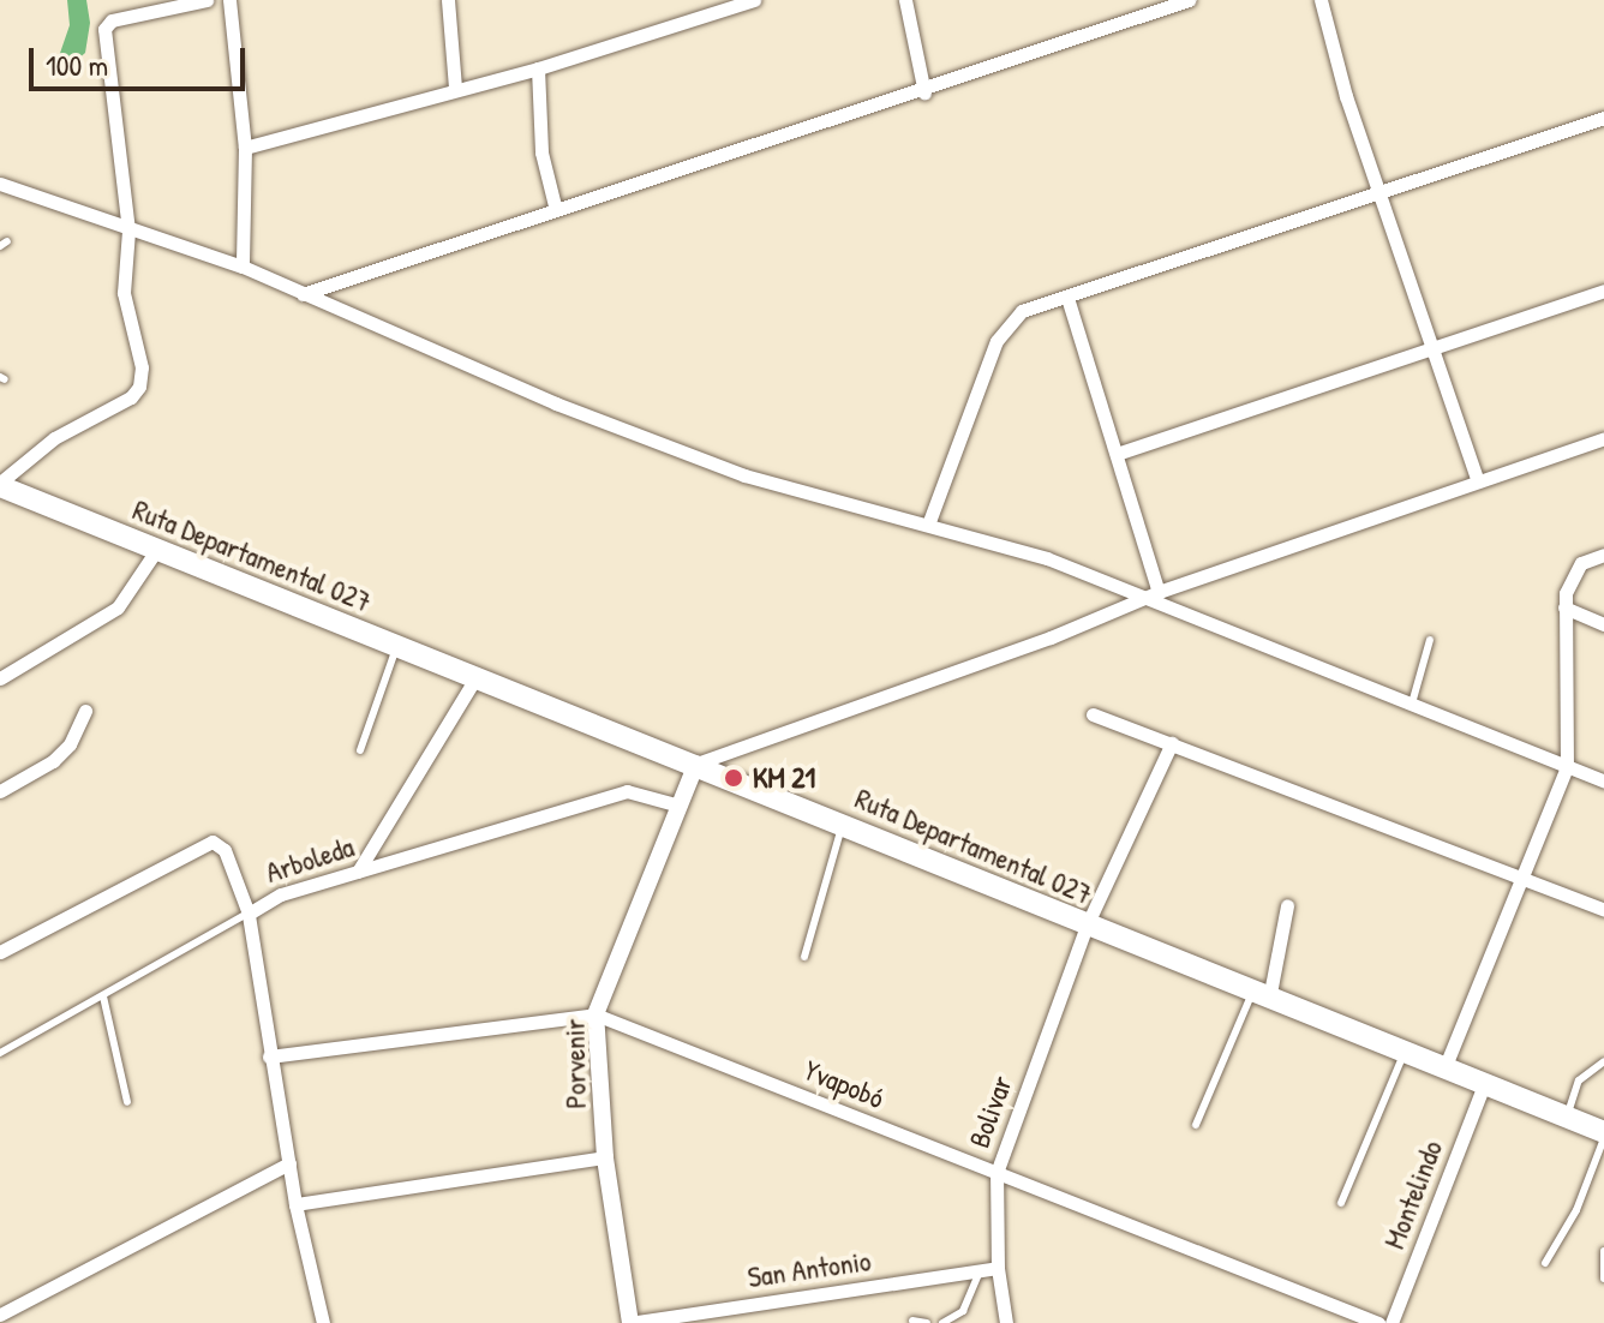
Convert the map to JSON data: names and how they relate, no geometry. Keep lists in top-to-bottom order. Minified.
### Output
{"streets":{"main road":["Ruta Departamental 027"],"street":["Arboleda","Porvenir","Yvapobó","Bolivar","Montelindo","San Antonio"]},"crossings":[["Ruta Departamental 027","Porvenir"],["Ruta Departamental 027","Bolivar"],["Ruta Departamental 027","Montelindo"],["Arboleda","Porvenir"],["Arboleda","Yvapobó"],["Porvenir","Yvapobó"],["Porvenir","San Antonio"],["Yvapobó","Bolivar"],["Bolivar","San Antonio"]],"places":["KM 21"],"scale_bar":"100 m"}
